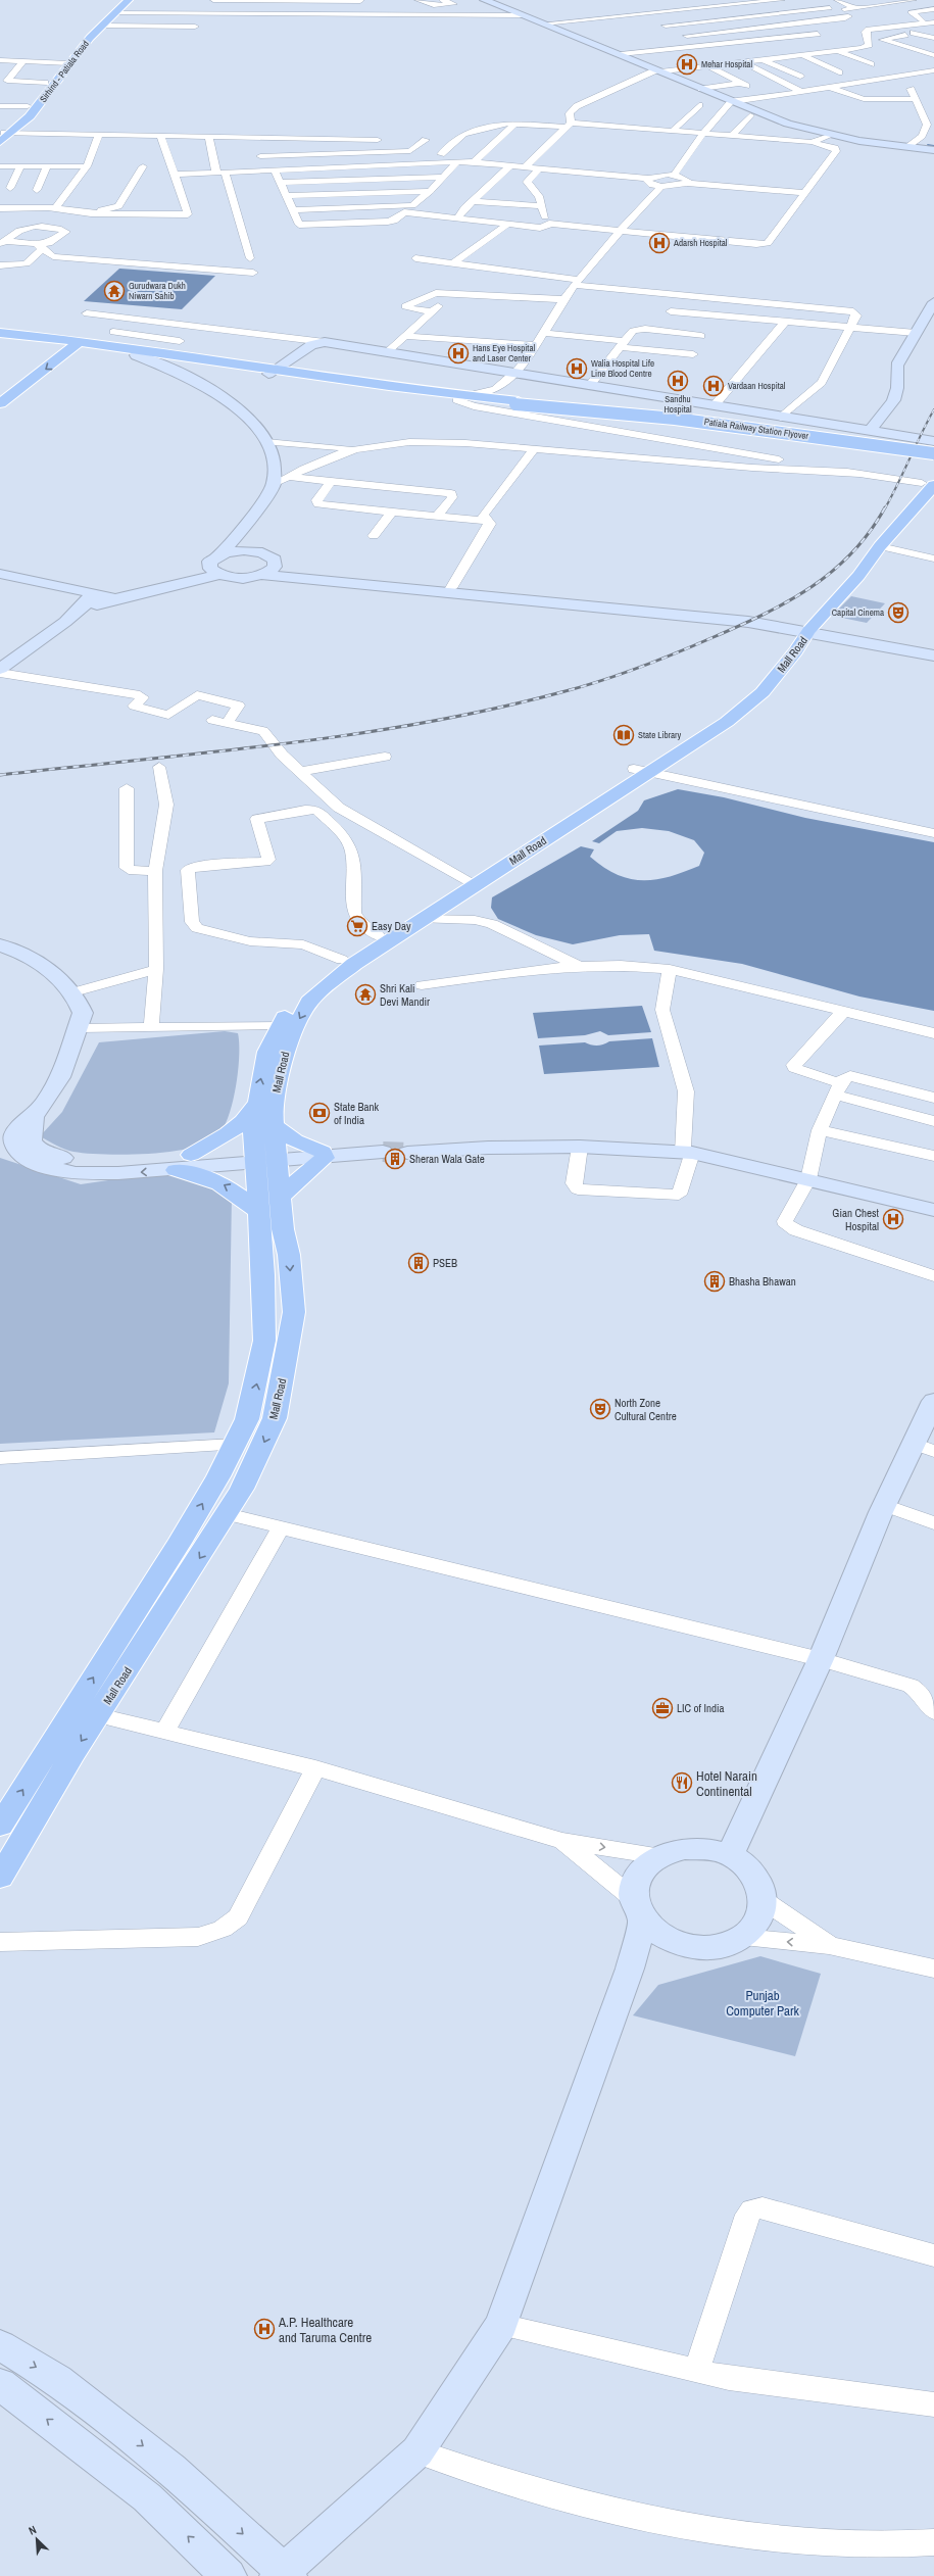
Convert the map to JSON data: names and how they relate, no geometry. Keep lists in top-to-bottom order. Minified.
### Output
{"streets":{"main road":["Sirhind - Patiala Road","Patiala Railway Station Flyover","Mall Road"]},"parks":["Punjab Computer Park"],"places":{"hospital":["Mehar Hospital","Adarsh Hospital","Hans Eye Hospital and Laser Center","Walia Hospital Life Line Blood Centre","Sandhu Hospital","Vardaan Hospital","Gian Chest Hospital","A.P. Healthcare and Taruma Centre"],"temple":["Gurudwara Dukh Niwarn Sahib","Shri Kali Devi Mandir"],"theatre":["Capital Cinema","North Zone Cultural Centre"],"library":["State Library"],"supermarket":["Easy Day"],"bank":["State Bank of India"],"building":["Sheran Wala Gate","PSEB","Bhasha Bhawan"],"office":["LIC of India"],"restaurant":["Hotel Narain Continental"]},"north":"top left"}
